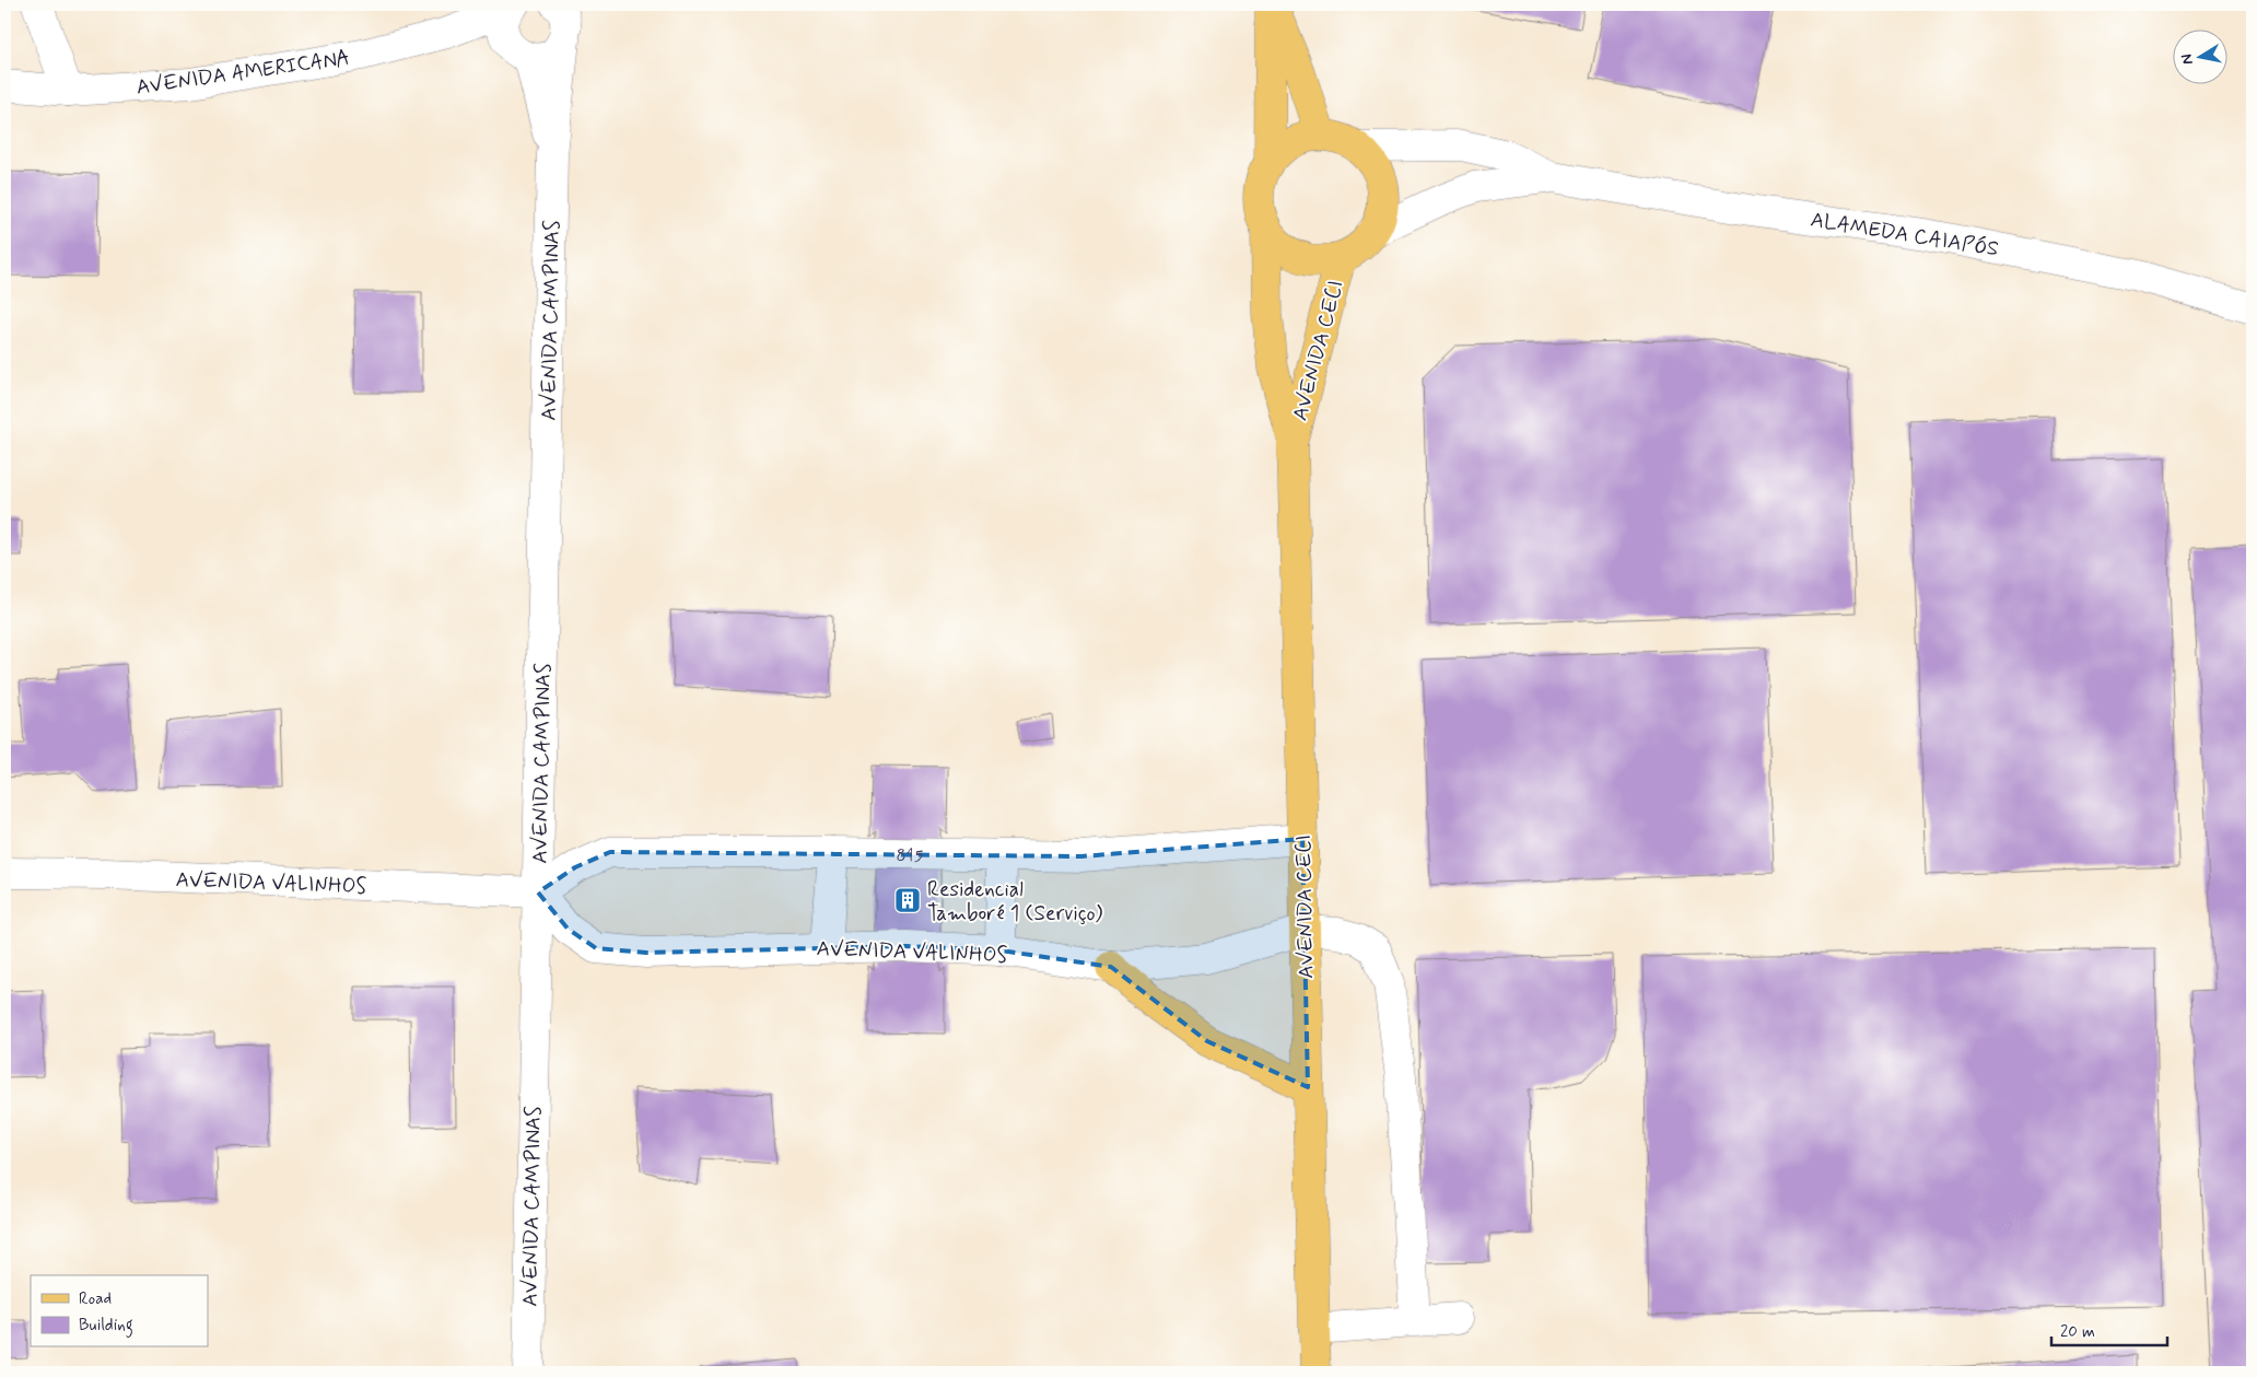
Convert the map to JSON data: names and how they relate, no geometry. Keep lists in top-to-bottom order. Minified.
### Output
{"streets":{"main road":["AVENIDA CECI"],"street":["AVENIDA AMERICANA","ALAMEDA CAIAPÓS","AVENIDA CAMPINAS","AVENIDA VALINHOS"]},"crossings":[["ALAMEDA CAIAPÓS","AVENIDA CECI"],["AVENIDA CAMPINAS","AVENIDA VALINHOS"],["AVENIDA CECI","AVENIDA VALINHOS"]],"places":{"building":["Residencial Tamboré 1 (Serviço)"]},"house_numbers":["815"],"legend":["Road","Building"],"scale_bar":"20 m","north":"left"}
